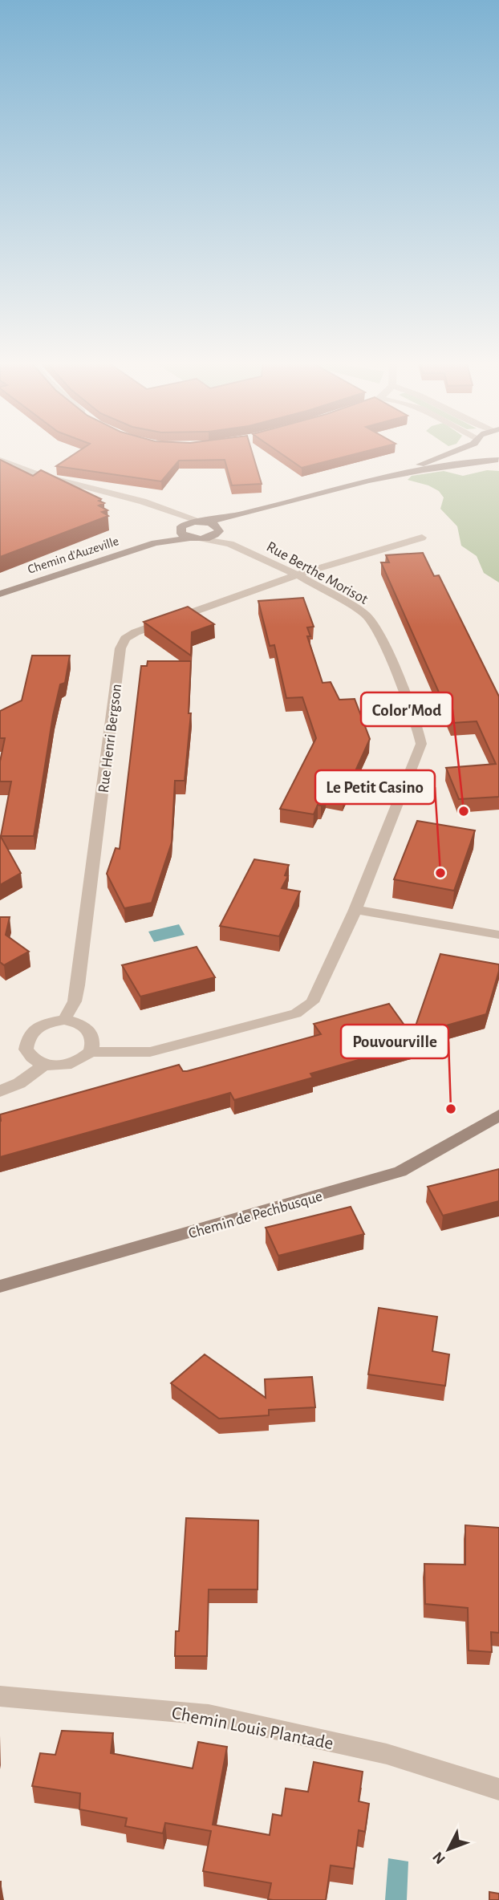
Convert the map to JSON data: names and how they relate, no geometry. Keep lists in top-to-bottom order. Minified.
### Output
{"streets":{"street":["Chemin d'Auzeville","Rue Berthe Morisot","Rue Henri Bergson","Chemin de Pechbusque","Chemin Louis Plantade"]},"crossings":[["Chemin d'Auzeville","Rue Berthe Morisot"],["Rue Berthe Morisot","Rue Henri Bergson"]],"places":["Color'Mod","Le Petit Casino","Pouvourville"],"north":"bottom left"}
